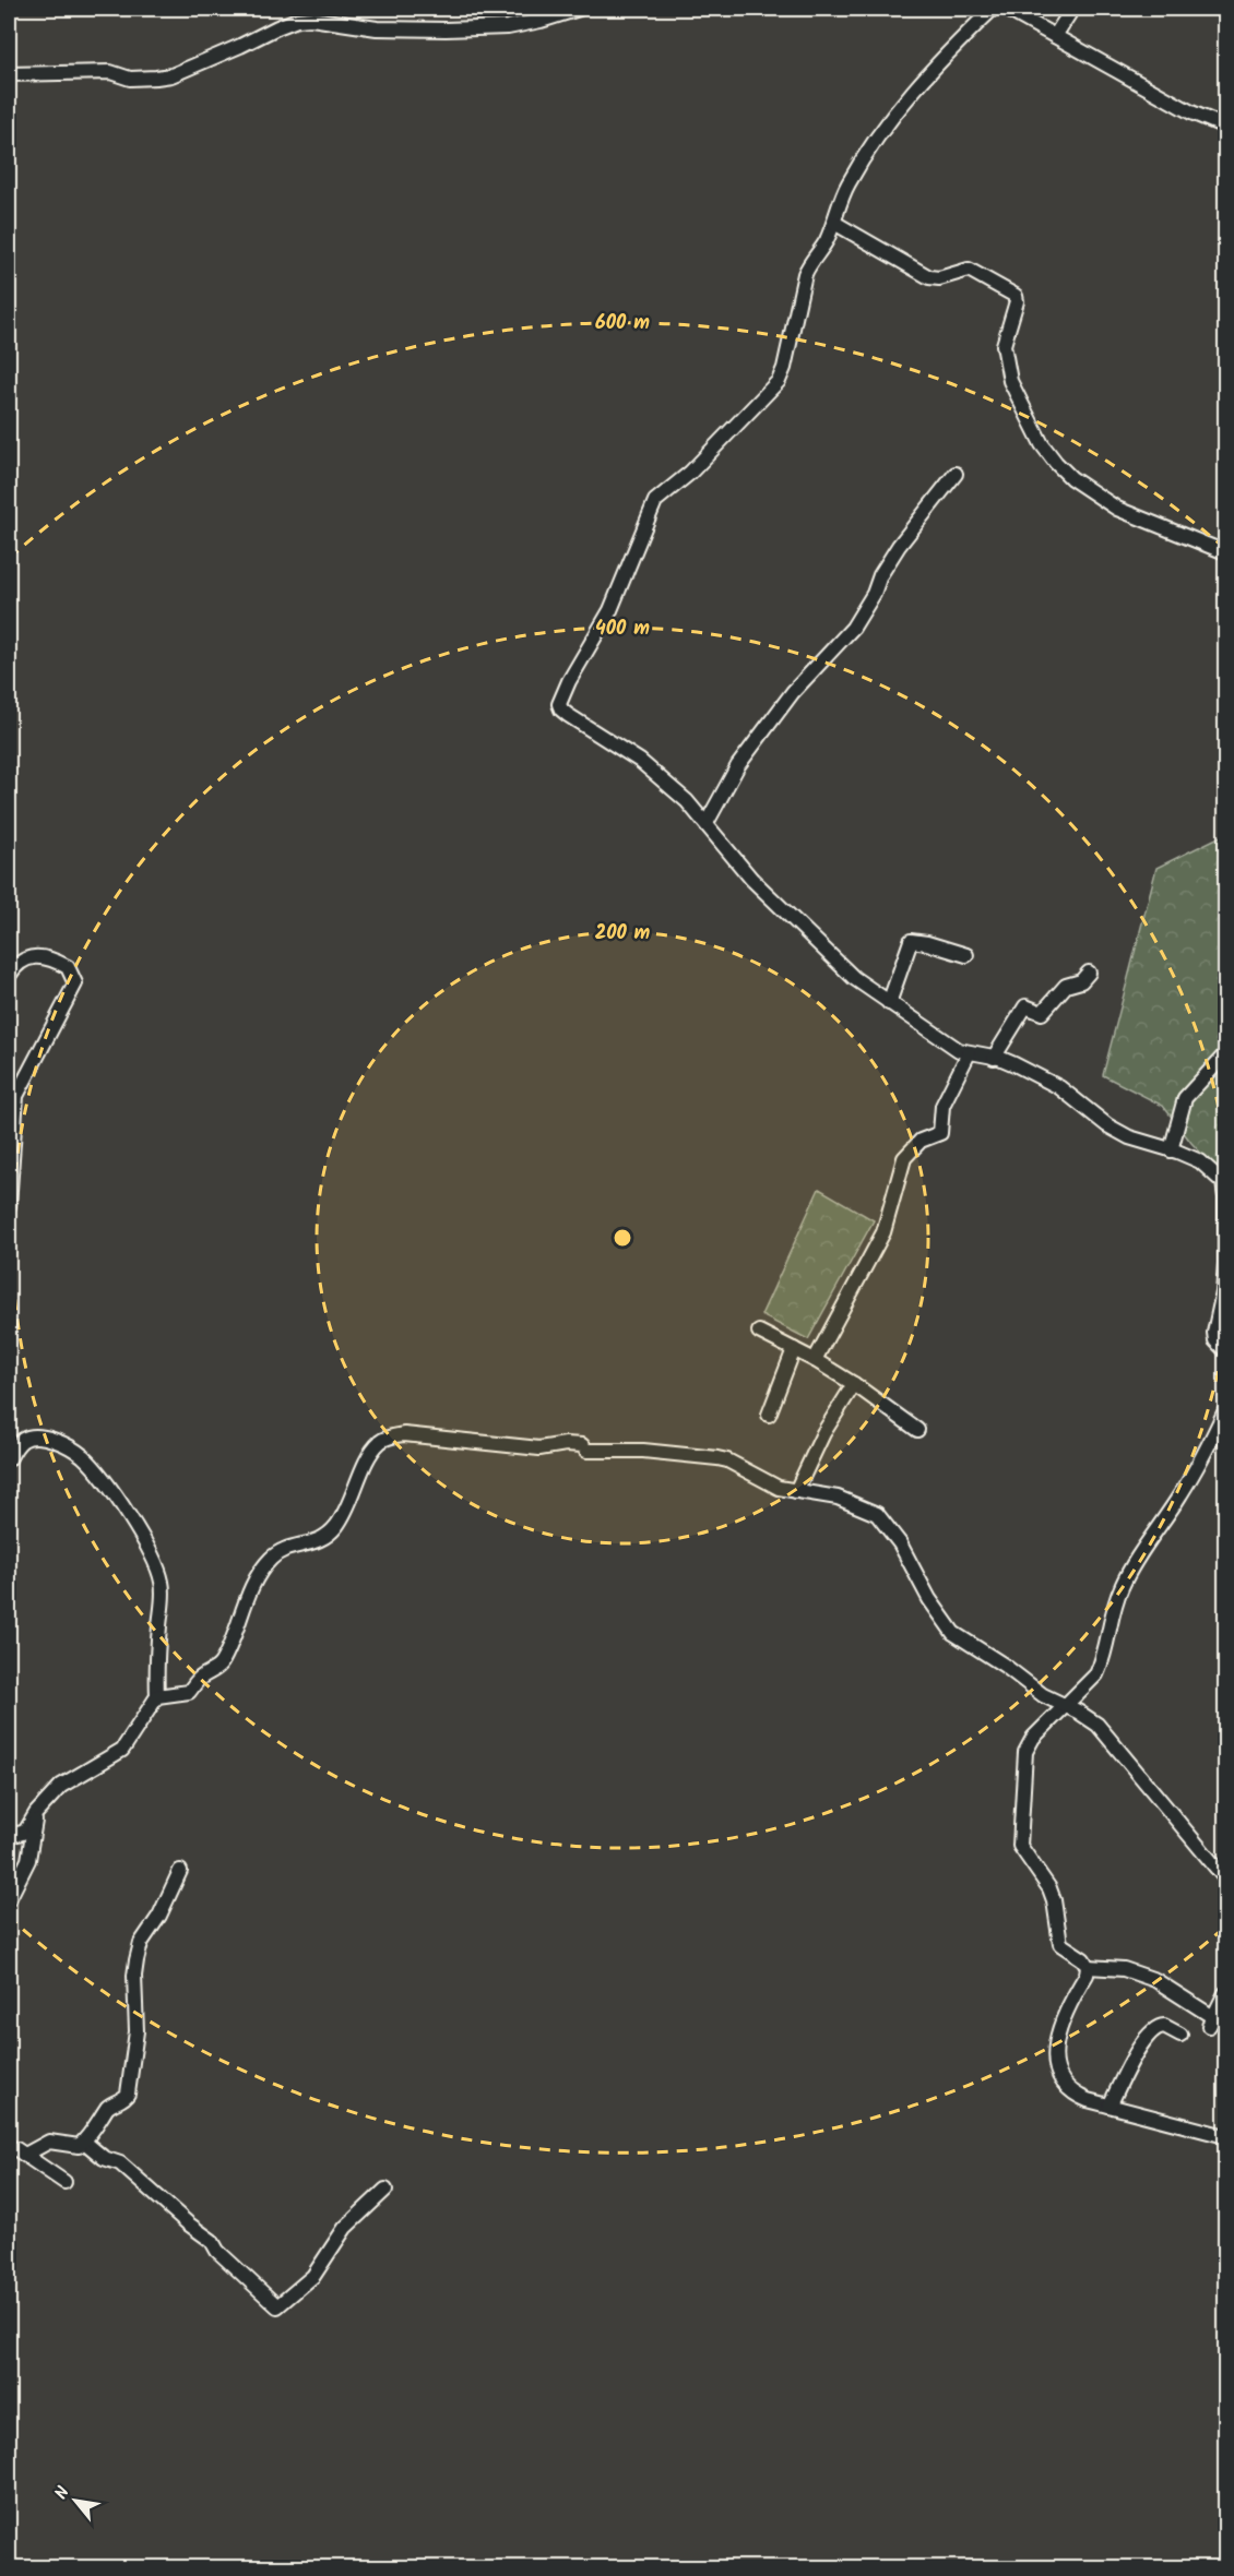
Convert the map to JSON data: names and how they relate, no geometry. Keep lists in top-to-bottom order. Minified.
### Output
{"north":"top left","rings":["600 m","400 m","200 m"]}
